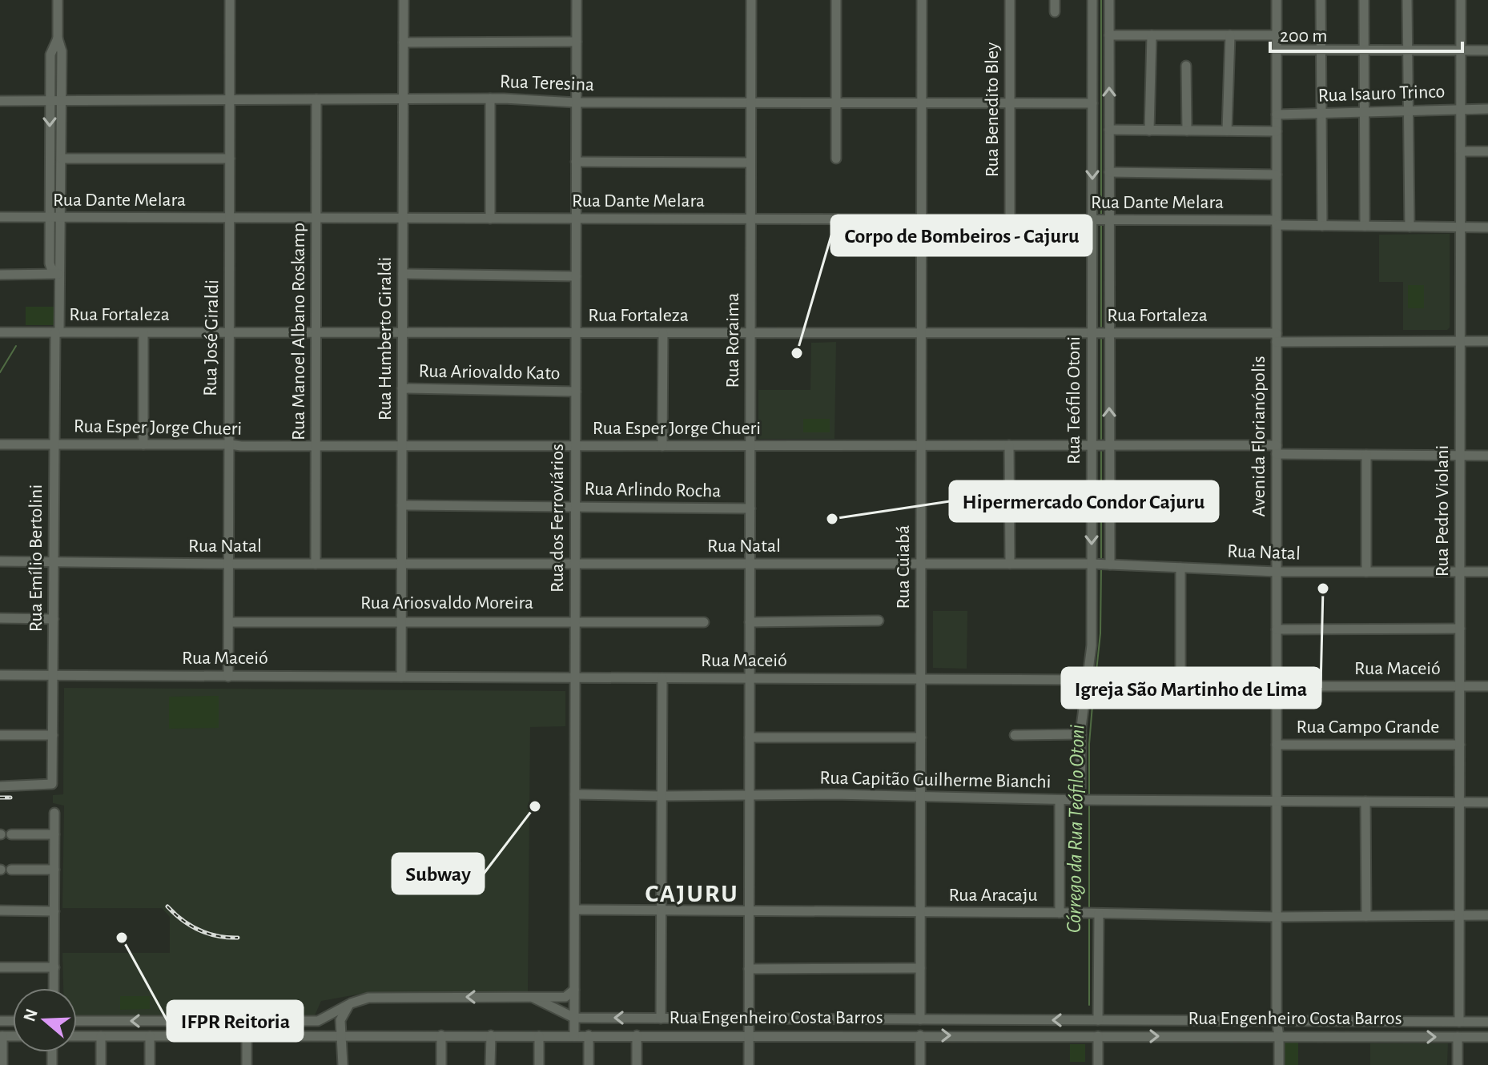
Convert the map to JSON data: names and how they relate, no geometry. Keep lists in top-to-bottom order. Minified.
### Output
{"streets":{"street":["Rua Teresina","Rua Isauro Trinco","Rua Benedito Bley","Rua Dante Melara","Rua Fortaleza","Rua Manoel Albano Roskamp","Rua José Giraldi","Rua Humberto Giraldi","Rua Roraima","Rua Ariovaldo Kato","Rua Teófilo Otoni","Rua Esper Jorge Chueri","Avenida Florianópolis","Rua Arlindo Rocha","Rua Pedro Violani","Rua dos Ferroviários","Rua Natal","Rua Emílio Bertolini","Rua Cuiabá","Rua Ariosvaldo Moreira","Rua Maceió","Rua Campo Grande","Rua Capitão Guilherme Bianchi","Rua Aracaju","Rua Engenheiro Costa Barros"]},"crossings":[["Rua Teresina","Rua Benedito Bley"],["Rua Teresina","Rua Manoel Albano Roskamp"],["Rua Teresina","Rua José Giraldi"],["Rua Teresina","Rua Humberto Giraldi"],["Rua Teresina","Rua Roraima"],["Rua Teresina","Rua Teófilo Otoni"],["Rua Teresina","Rua dos Ferroviários"],["Rua Teresina","Rua Emílio Bertolini"],["Rua Teresina","Rua Cuiabá"],["Rua Isauro Trinco","Avenida Florianópolis"],["Rua Isauro Trinco","Rua Pedro Violani"],["Rua Benedito Bley","Rua Dante Melara"],["Rua Dante Melara","Rua Manoel Albano Roskamp"],["Rua Dante Melara","Rua José Giraldi"],["Rua Dante Melara","Rua Humberto Giraldi"],["Rua Dante Melara","Rua Roraima"],["Rua Dante Melara","Rua Teófilo Otoni"],["Rua Dante Melara","Avenida Florianópolis"],["Rua Dante Melara","Rua Pedro Violani"],["Rua Dante Melara","Rua dos Ferroviários"],["Rua Dante Melara","Rua Emílio Bertolini"],["Rua Dante Melara","Rua Cuiabá"],["Rua Fortaleza","Rua Manoel Albano Roskamp"],["Rua Fortaleza","Rua José Giraldi"],["Rua Fortaleza","Rua Humberto Giraldi"],["Rua Fortaleza","Rua Roraima"],["Rua Fortaleza","Rua Teófilo Otoni"],["Rua Fortaleza","Avenida Florianópolis"],["Rua Fortaleza","Rua Pedro Violani"],["Rua Fortaleza","Rua dos Ferroviários"],["Rua Fortaleza","Rua Emílio Bertolini"],["Rua Fortaleza","Rua Cuiabá"],["Rua Manoel Albano Roskamp","Rua Esper Jorge Chueri"],["Rua Manoel Albano Roskamp","Rua Natal"],["Rua José Giraldi","Rua Esper Jorge Chueri"],["Rua José Giraldi","Rua Natal"],["Rua José Giraldi","Rua Ariosvaldo Moreira"],["Rua José Giraldi","Rua Maceió"],["Rua Humberto Giraldi","Rua Ariovaldo Kato"],["Rua Humberto Giraldi","Rua Esper Jorge Chueri"],["Rua Humberto Giraldi","Rua Arlindo Rocha"],["Rua Humberto Giraldi","Rua Natal"],["Rua Humberto Giraldi","Rua Ariosvaldo Moreira"],["Rua Humberto Giraldi","Rua Maceió"],["Rua Roraima","Rua Esper Jorge Chueri"],["Rua Roraima","Rua Arlindo Rocha"],["Rua Roraima","Rua Natal"],["Rua Roraima","Rua Maceió"],["Rua Roraima","Rua Capitão Guilherme Bianchi"],["Rua Roraima","Rua Aracaju"],["Rua Roraima","Rua Engenheiro Costa Barros"],["Rua Ariovaldo Kato","Rua dos Ferroviários"],["Rua Teófilo Otoni","Rua Esper Jorge Chueri"],["Rua Teófilo Otoni","Rua Natal"],["Rua Teófilo Otoni","Rua Maceió"],["Rua Teófilo Otoni","Rua Capitão Guilherme Bianchi"],["Rua Esper Jorge Chueri","Avenida Florianópolis"],["Rua Esper Jorge Chueri","Rua Pedro Violani"],["Rua Esper Jorge Chueri","Rua dos Ferroviários"],["Rua Esper Jorge Chueri","Rua Emílio Bertolini"],["Rua Esper Jorge Chueri","Rua Cuiabá"],["Avenida Florianópolis","Rua Natal"],["Avenida Florianópolis","Rua Maceió"],["Avenida Florianópolis","Rua Campo Grande"],["Avenida Florianópolis","Rua Capitão Guilherme Bianchi"],["Avenida Florianópolis","Rua Aracaju"],["Avenida Florianópolis","Rua Engenheiro Costa Barros"],["Rua Arlindo Rocha","Rua dos Ferroviários"],["Rua Pedro Violani","Rua Natal"],["Rua Pedro Violani","Rua Maceió"],["Rua Pedro Violani","Rua Campo Grande"],["Rua Pedro Violani","Rua Capitão Guilherme Bianchi"],["Rua Pedro Violani","Rua Aracaju"],["Rua Pedro Violani","Rua Engenheiro Costa Barros"],["Rua dos Ferroviários","Rua Natal"],["Rua dos Ferroviários","Rua Ariosvaldo Moreira"],["Rua dos Ferroviários","Rua Maceió"],["Rua dos Ferroviários","Rua Capitão Guilherme Bianchi"],["Rua dos Ferroviários","Rua Aracaju"],["Rua dos Ferroviários","Rua Engenheiro Costa Barros"],["Rua Natal","Rua Emílio Bertolini"],["Rua Natal","Rua Cuiabá"],["Rua Emílio Bertolini","Rua Maceió"],["Rua Cuiabá","Rua Maceió"],["Rua Cuiabá","Rua Capitão Guilherme Bianchi"],["Rua Cuiabá","Rua Aracaju"],["Rua Cuiabá","Rua Engenheiro Costa Barros"]],"districts":["CAJURU"],"water":["Córrego da Rua Teófilo Otoni"],"places":["Corpo de Bombeiros - Cajuru","Hipermercado Condor Cajuru","Igreja São Martinho de Lima","Subway","IFPR Reitoria"],"scale_bar":"200 m","north":"left"}
